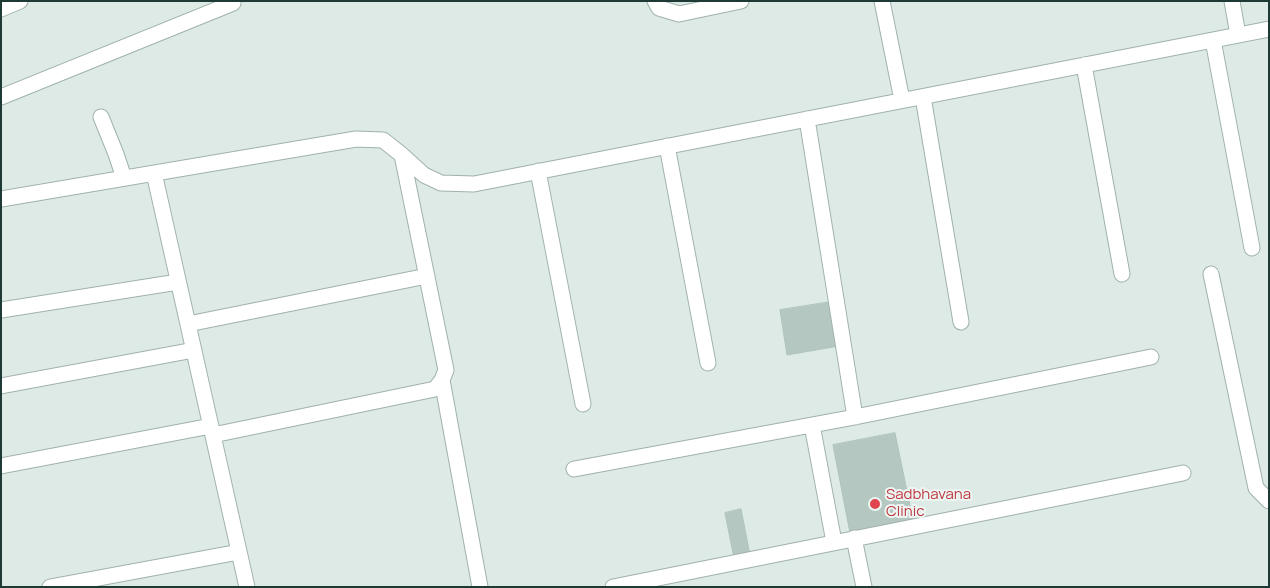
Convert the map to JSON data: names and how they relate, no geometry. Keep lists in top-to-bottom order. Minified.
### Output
{"places":["Sadbhavana Clinic"]}
